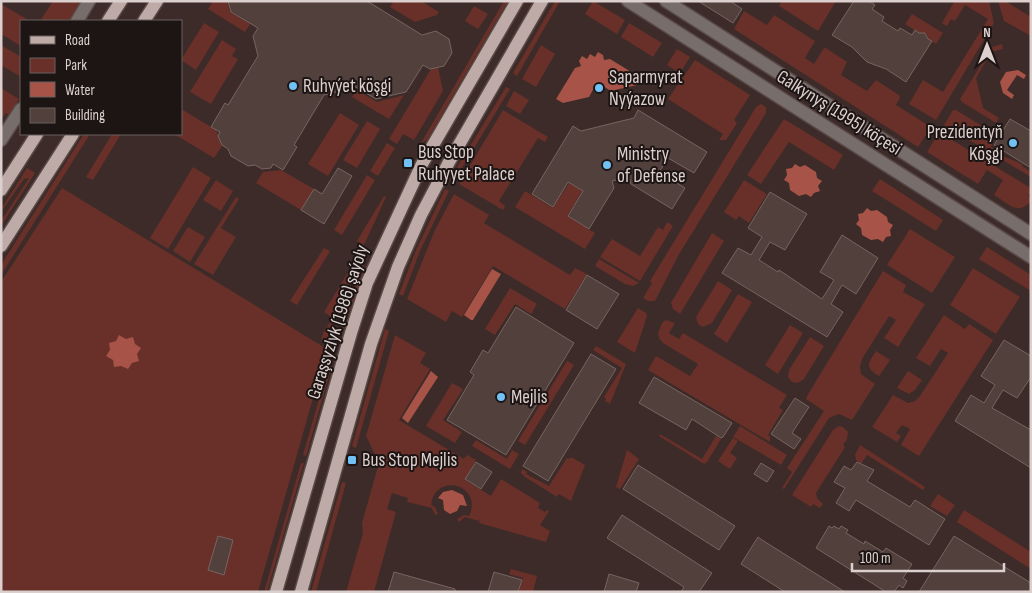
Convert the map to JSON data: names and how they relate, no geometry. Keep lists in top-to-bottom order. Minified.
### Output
{"streets":{"main road":["Garaşsyzlyk (1986) şaýoly"],"street":["Galkynyş (1995) köçesi"]},"places":{"other":["Ruhyýet köşgi","Saparmyrat Nyýazow","Prezidentyň Köşgi","Ministry of Defense","Mejlis"],"transit":["Bus Stop Ruhyyet Palace","Bus Stop Mejlis"]},"legend":["Road","Park","Water","Building"],"scale_bar":"100 m","north":"top"}
